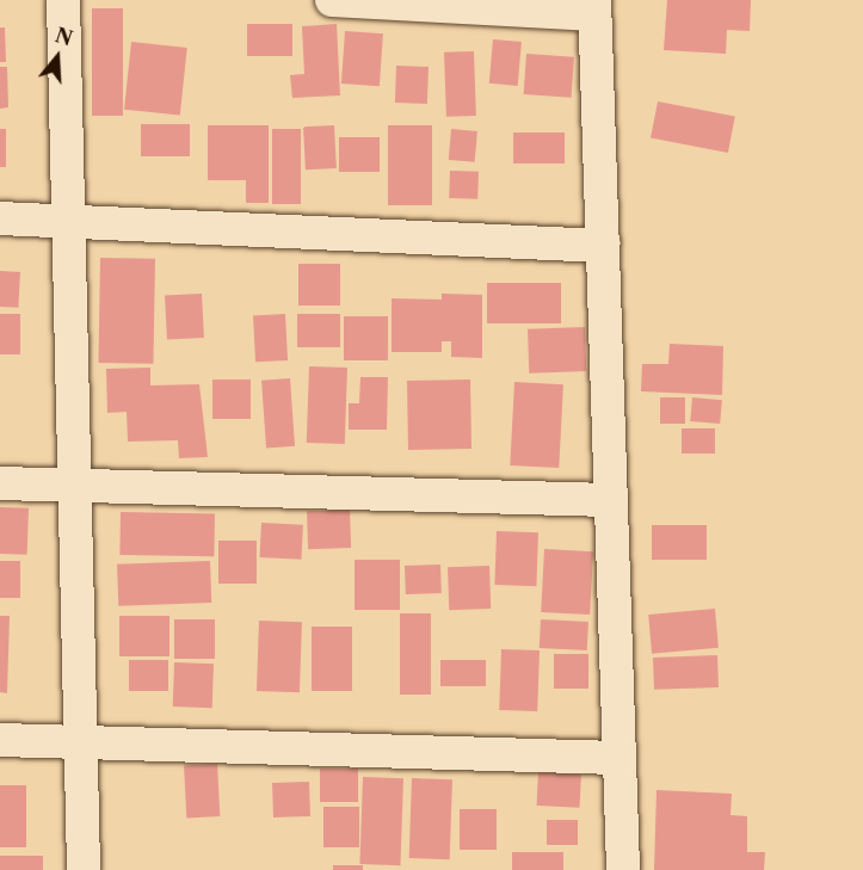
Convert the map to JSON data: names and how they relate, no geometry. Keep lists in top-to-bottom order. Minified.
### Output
{"north":"top"}
